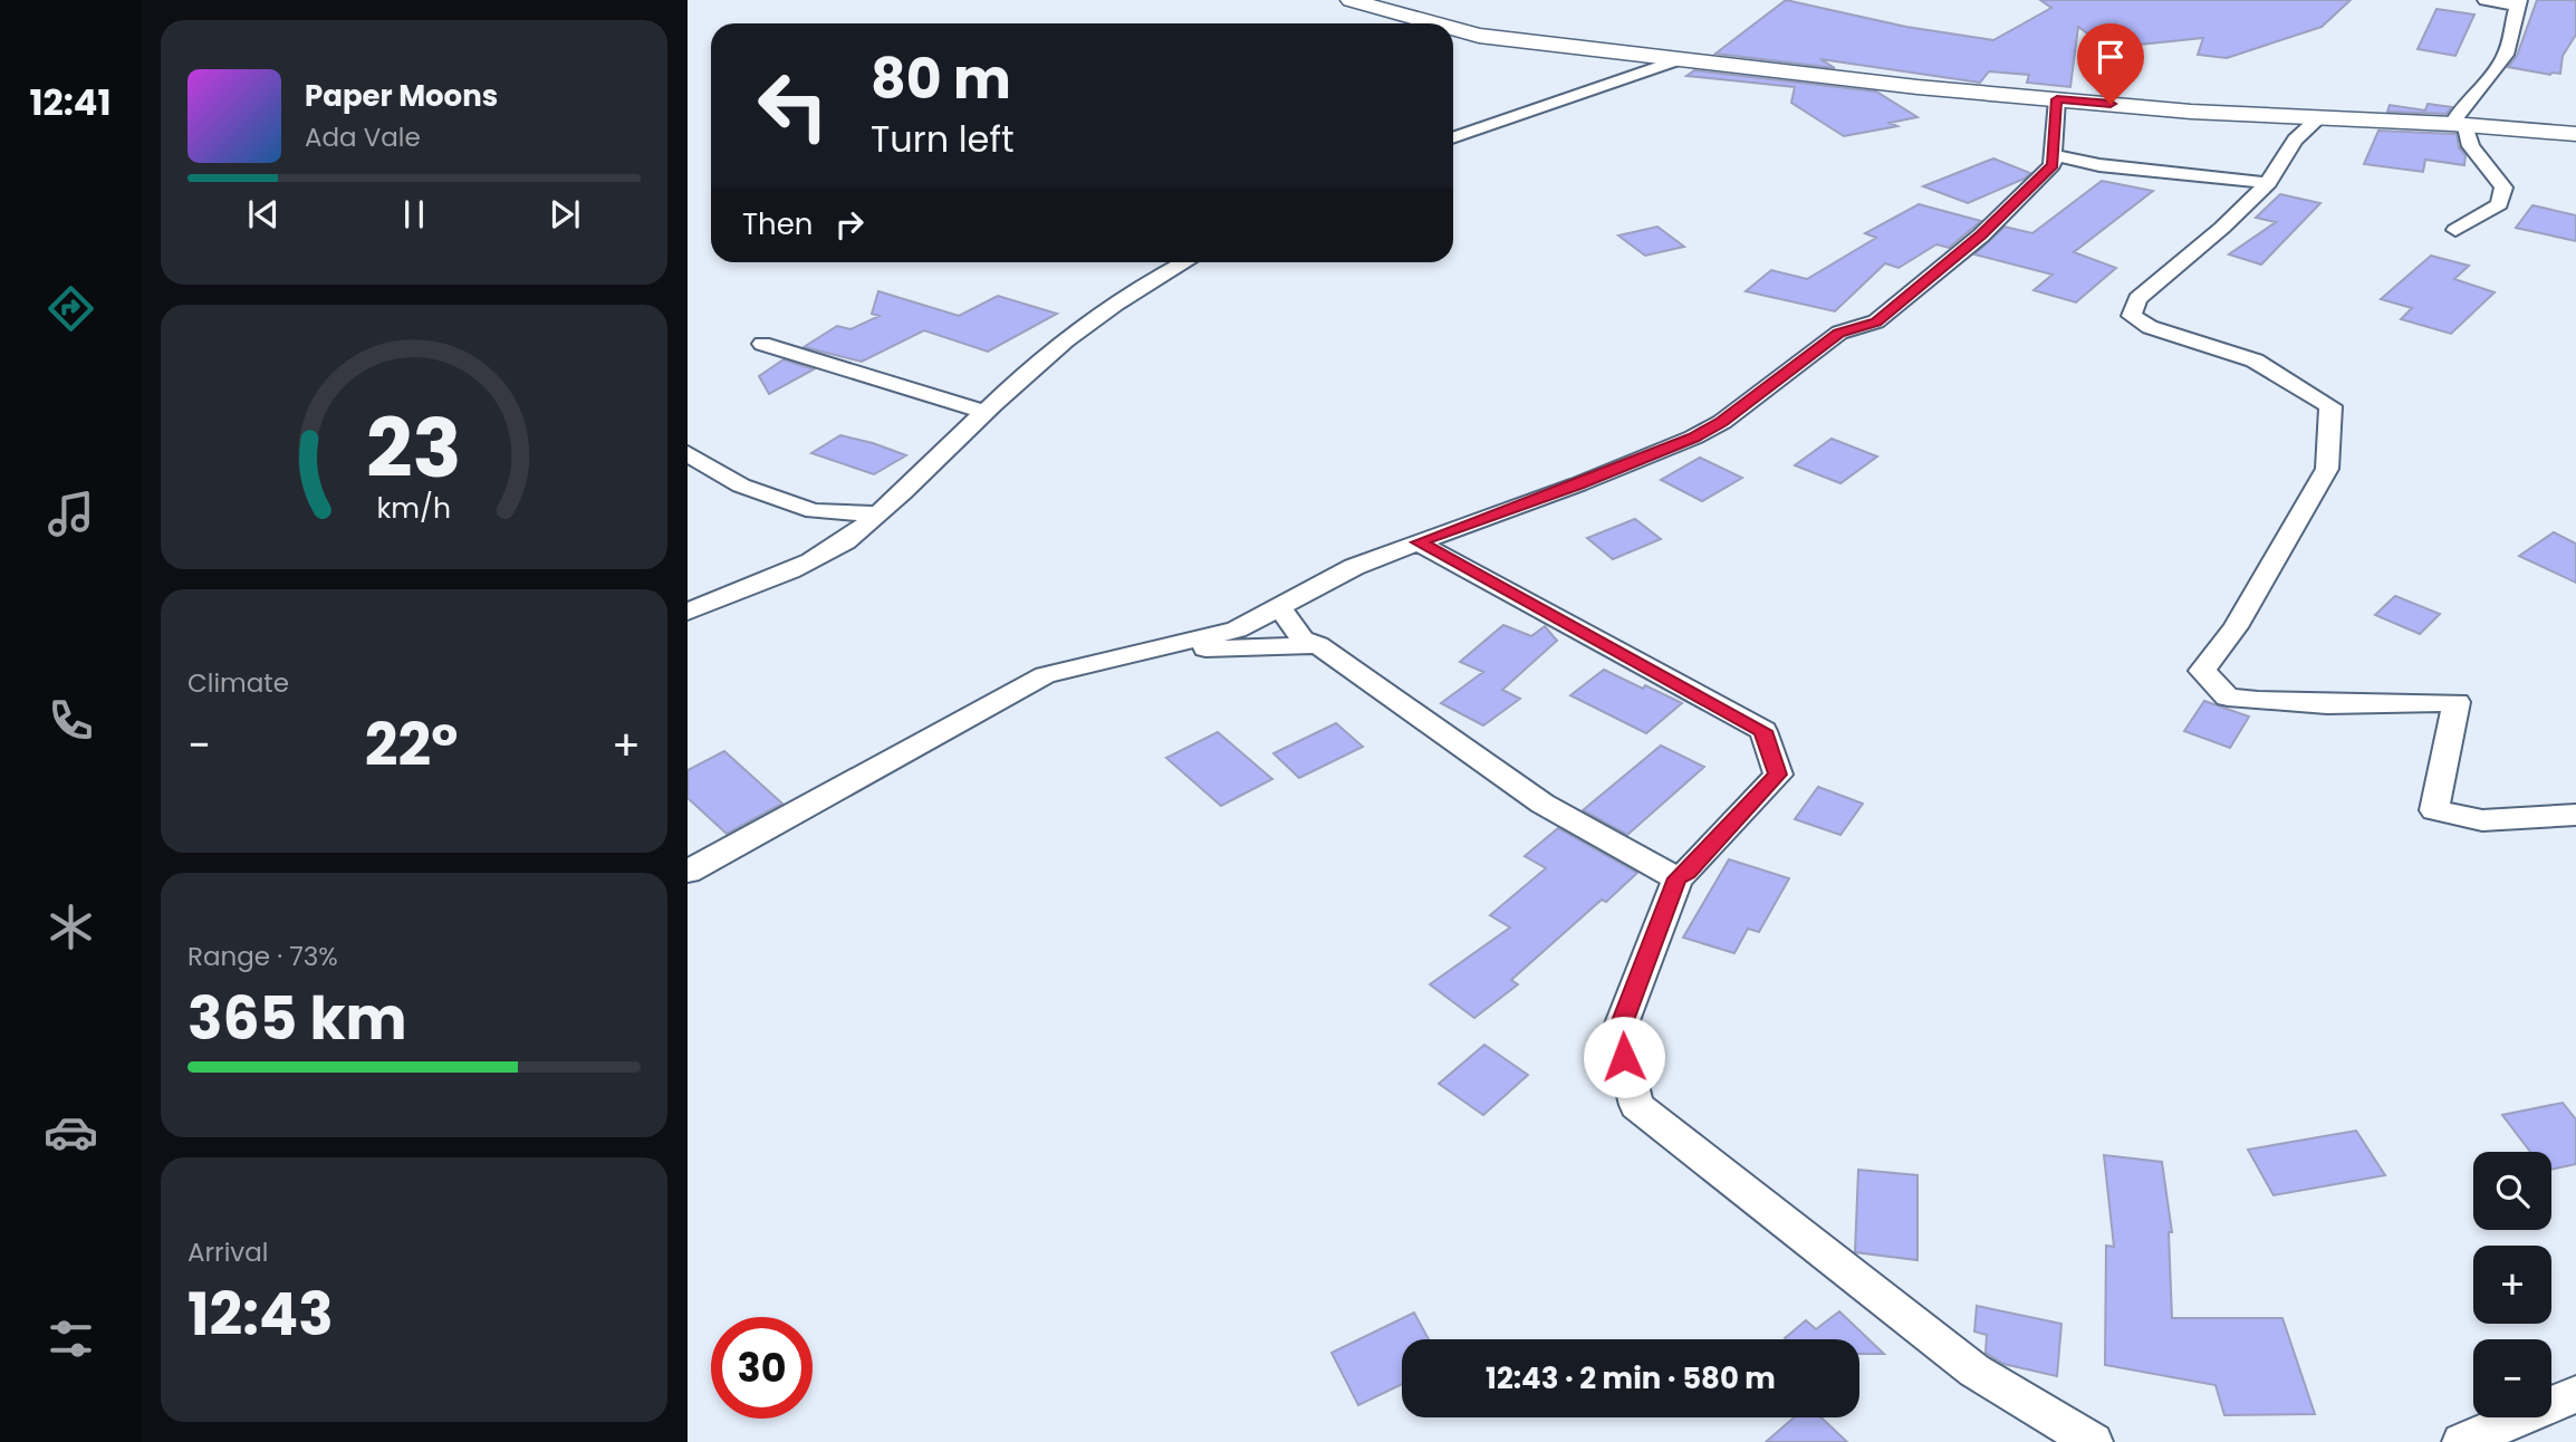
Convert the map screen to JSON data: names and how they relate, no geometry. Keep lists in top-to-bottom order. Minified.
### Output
{"page":{"tabs":"12:41","turn":["80 m","Turn left"],"song":["Paper Moons","Ada Vale"],"then":"Then","tile":["Climate",["Range · 73%","365 km"],["Arrival","12:43"]],"heat":["−","22°","+"],"map_buttons":["+","−"],"limit":"30","trip":"12:43 · 2 min · 580 m","gauge":["23","km/h"]}}
